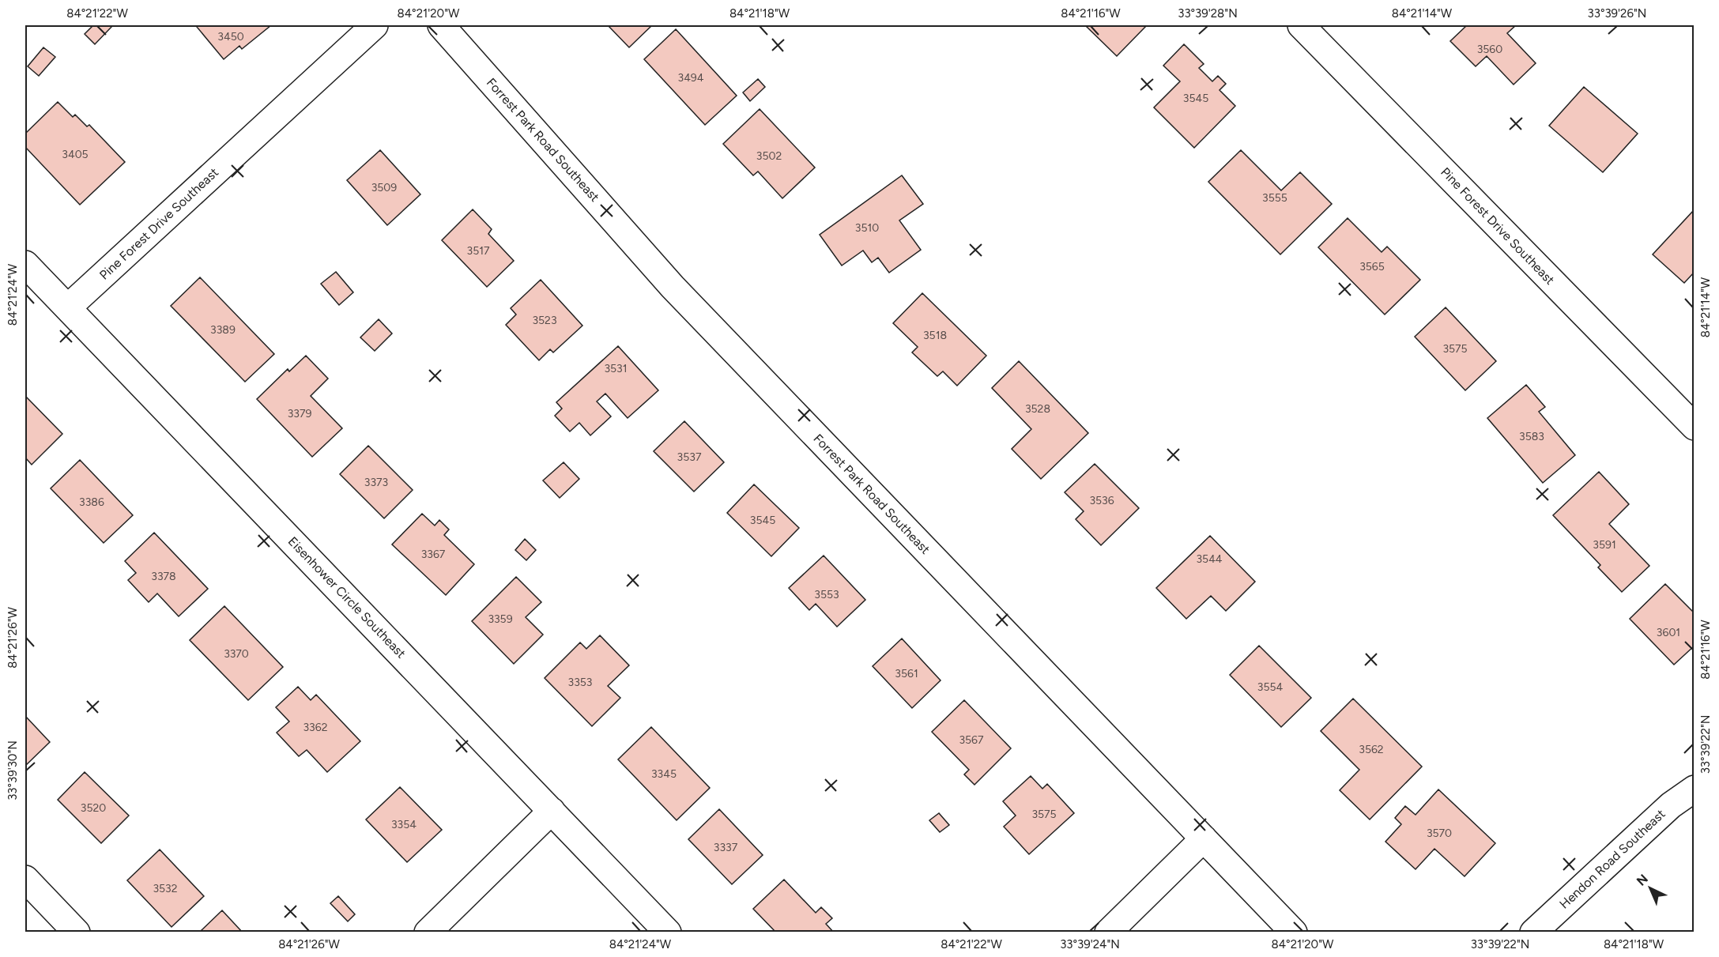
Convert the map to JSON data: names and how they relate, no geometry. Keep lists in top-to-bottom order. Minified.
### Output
{"streets":{"street":["Forrest Park Road Southeast","Pine Forest Drive Southeast","Eisenhower Circle Southeast","Hendon Road Southeast"]},"crossings":[["Pine Forest Drive Southeast","Eisenhower Circle Southeast"]],"house_numbers":["3450","3560","3494","3545","3405","3502","3509","3555","3510","3517","3565","3523","3389","3518","3575","3531","3528","3379","3583","3537","3373","3536","3386","3545","3591","3367","3544","3378","3553","3359","3601","3370","3561","3353","3554","3362","3567","3562","3345","3520","3575","3354","3570","3337","3532"],"north":"top left","coordinates":["84°21'22\"W","84°21'20\"W","84°21'18\"W","84°21'16\"W","33°39'28\"N","84°21'14\"W","33°39'26\"N","84°21'24\"W","84°21'26\"W","33°39'22\"N","33°39'30\"N","33°39'24\"N"]}
